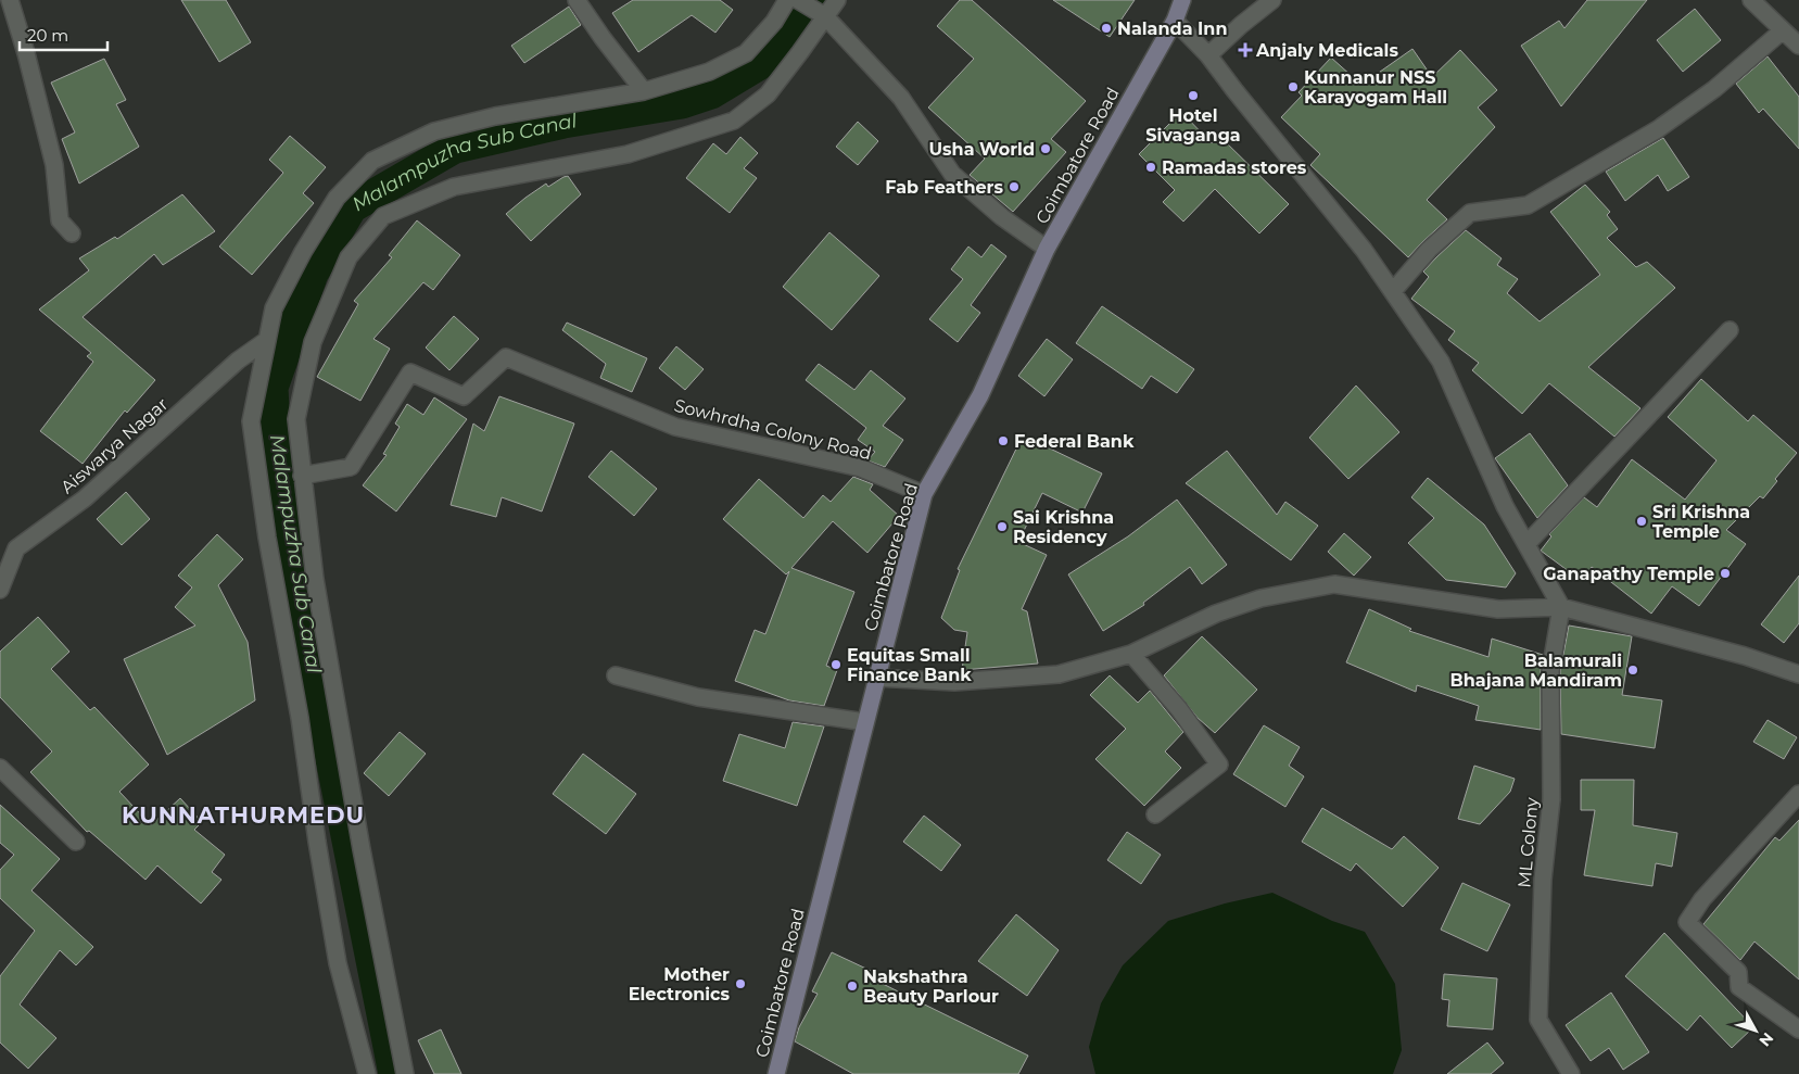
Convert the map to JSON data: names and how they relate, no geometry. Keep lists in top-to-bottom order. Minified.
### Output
{"streets":{"main road":["Coimbatore Road"],"street":["Sowhrdha Colony Road","Aiswarya Nagar","ML Colony"]},"crossings":[["Coimbatore Road","Sowhrdha Colony Road"]],"districts":["KUNNATHURMEDU"],"water":["Malampuzha Sub Canal"],"places":{"other":["Nalanda Inn","Kunnanur NSS Karayogam Hall","Hotel Sivaganga","Usha World","Ramadas stores","Fab Feathers","Federal Bank","Sri Krishna Temple","Sai Krishna Residency","Ganapathy Temple","Equitas Small Finance Bank","Balamurali Bhajana Mandiram","Mother Electronics","Nakshathra Beauty Parlour"],"health":["Anjaly Medicals"]},"scale_bar":"20 m","north":"bottom right"}
